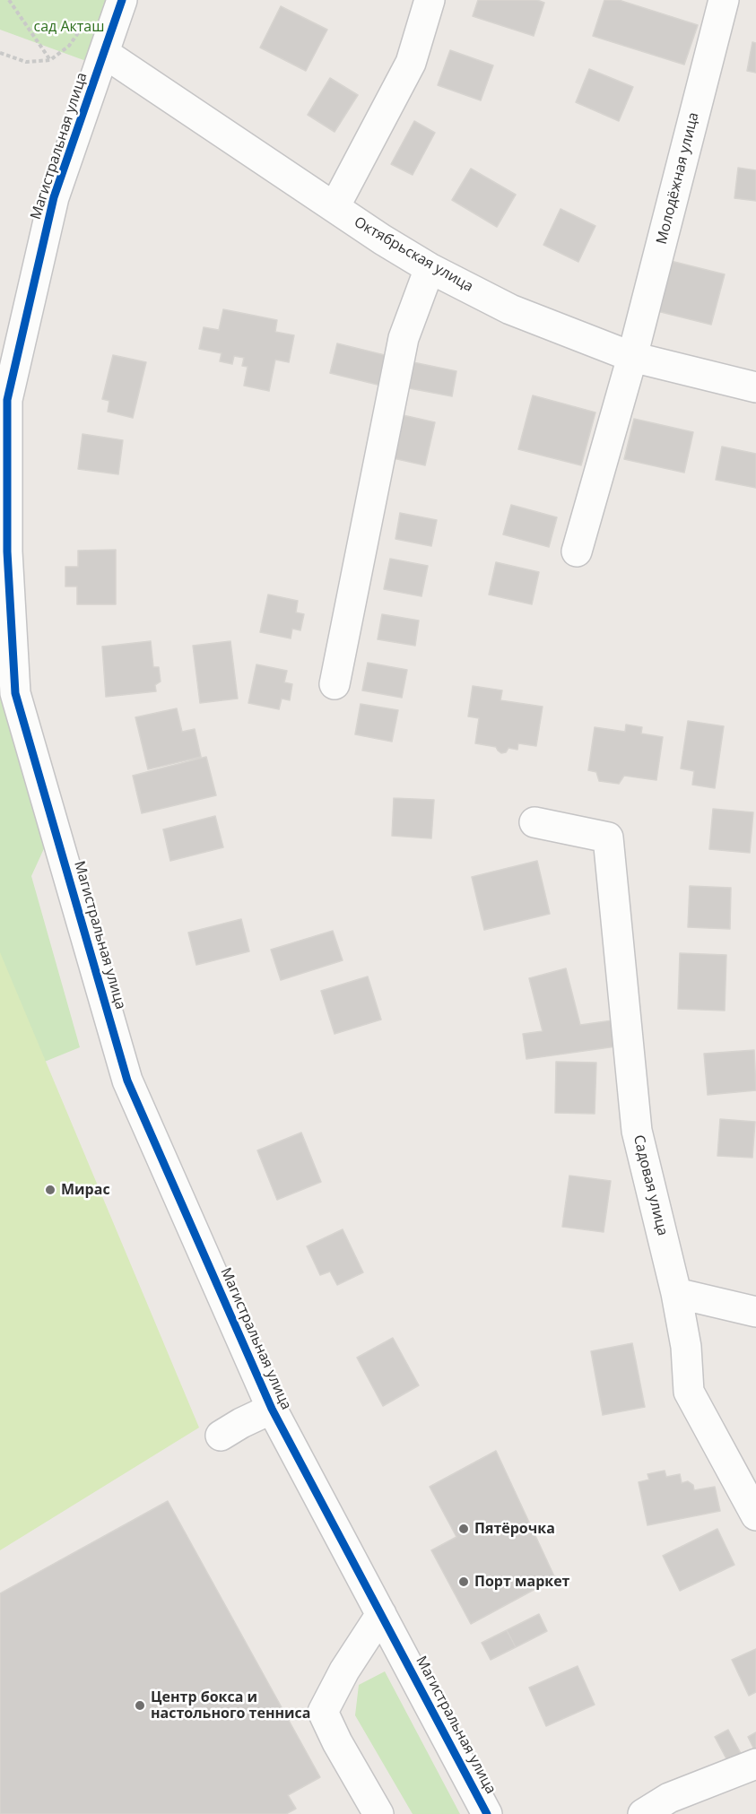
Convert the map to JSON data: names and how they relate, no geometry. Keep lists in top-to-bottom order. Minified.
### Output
{"streets":{"street":["Магистральная улица","Молодёжная улица","Октябрьская улица","Садовая улица"]},"crossings":[["Магистральная улица","Октябрьская улица"],["Молодёжная улица","Октябрьская улица"]],"parks":["сад Акташ"],"places":["Мирас","Пятёрочка","Порт маркет","Центр бокса и настольного тенниса"]}
